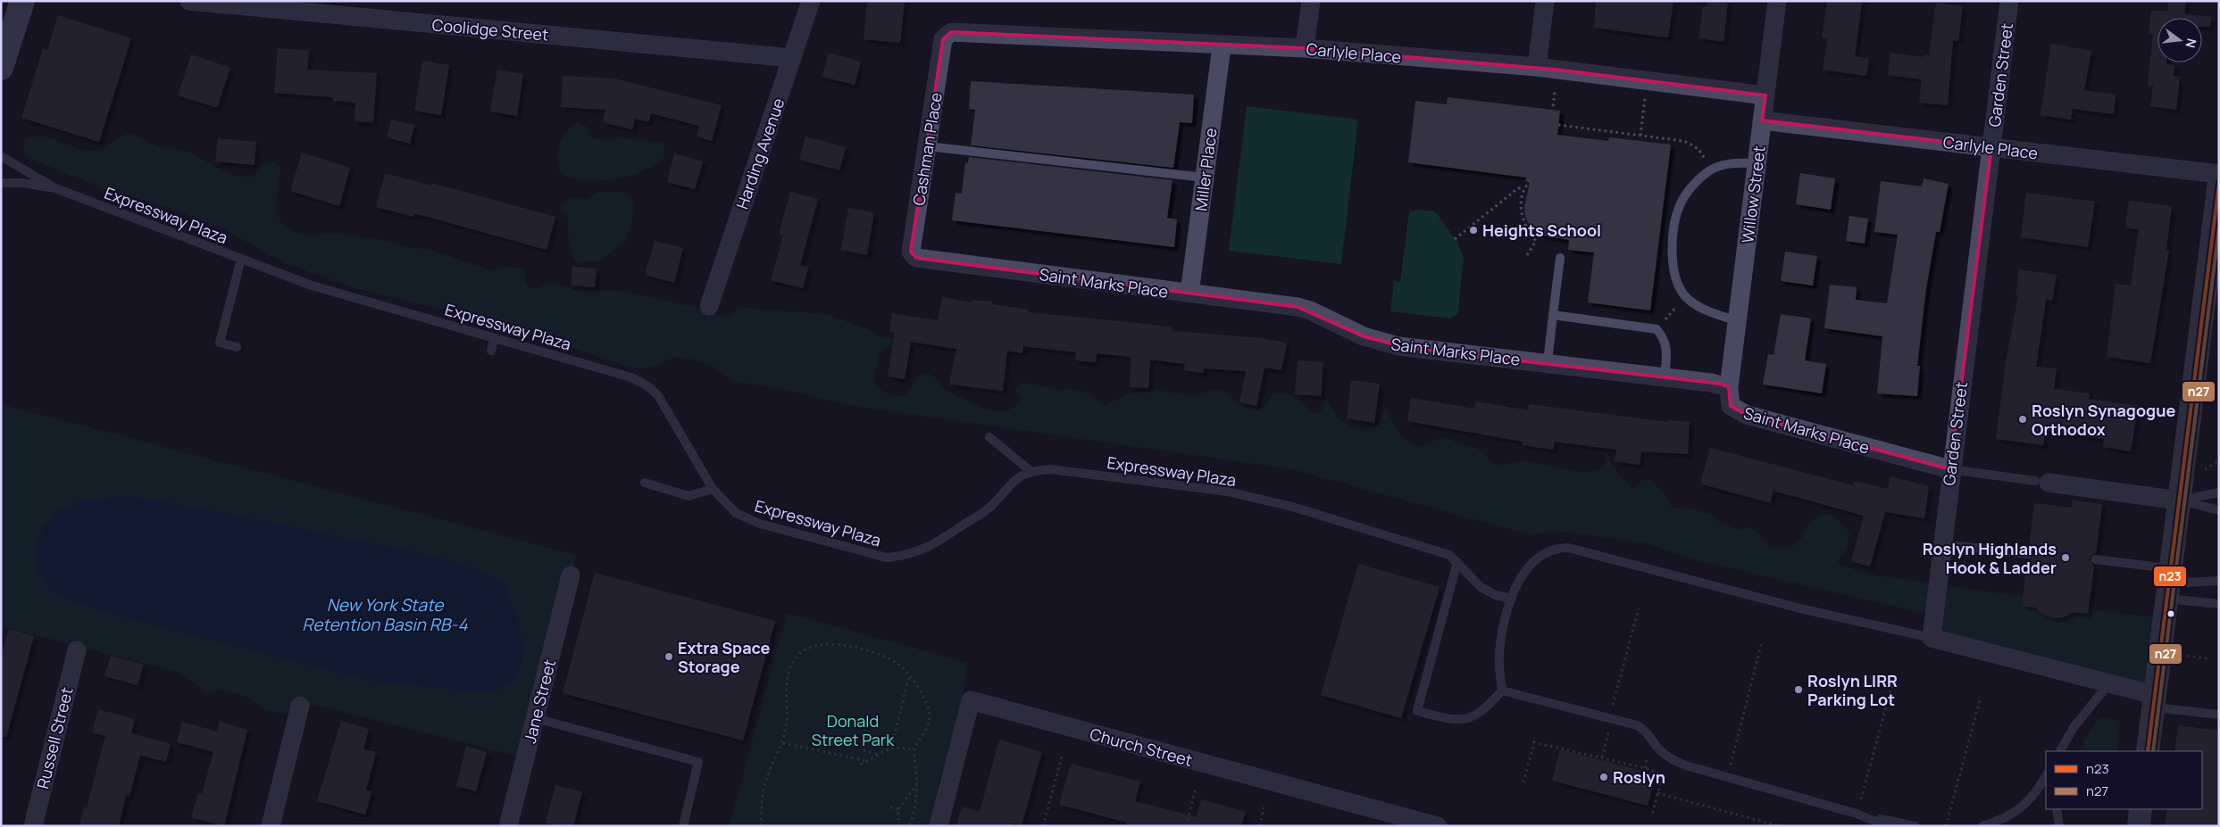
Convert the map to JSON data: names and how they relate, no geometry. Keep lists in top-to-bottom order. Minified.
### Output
{"streets":{"street":["Coolidge Street","Carlyle Place","Garden Street","Cashman Place","Harding Avenue","Miller Place","Willow Street","Saint Marks Place","Jane Street","Russell Street","Church Street"],"lane":["Expressway Plaza"]},"crossings":[["Coolidge Street","Harding Avenue"],["Carlyle Place","Garden Street"],["Carlyle Place","Cashman Place"],["Carlyle Place","Miller Place"],["Carlyle Place","Willow Street"],["Garden Street","Saint Marks Place"],["Cashman Place","Saint Marks Place"],["Miller Place","Saint Marks Place"],["Willow Street","Saint Marks Place"]],"water":["New York State Retention Basin RB-4"],"parks":["Donald Street Park"],"places":["Heights School","Roslyn Synagogue Orthodox","Roslyn Highlands Hook & Ladder","Extra Space Storage","Roslyn LIRR Parking Lot","Roslyn"],"lines":["transit line n23","transit line n27"],"legend":["n23","n27"],"north":"right"}
